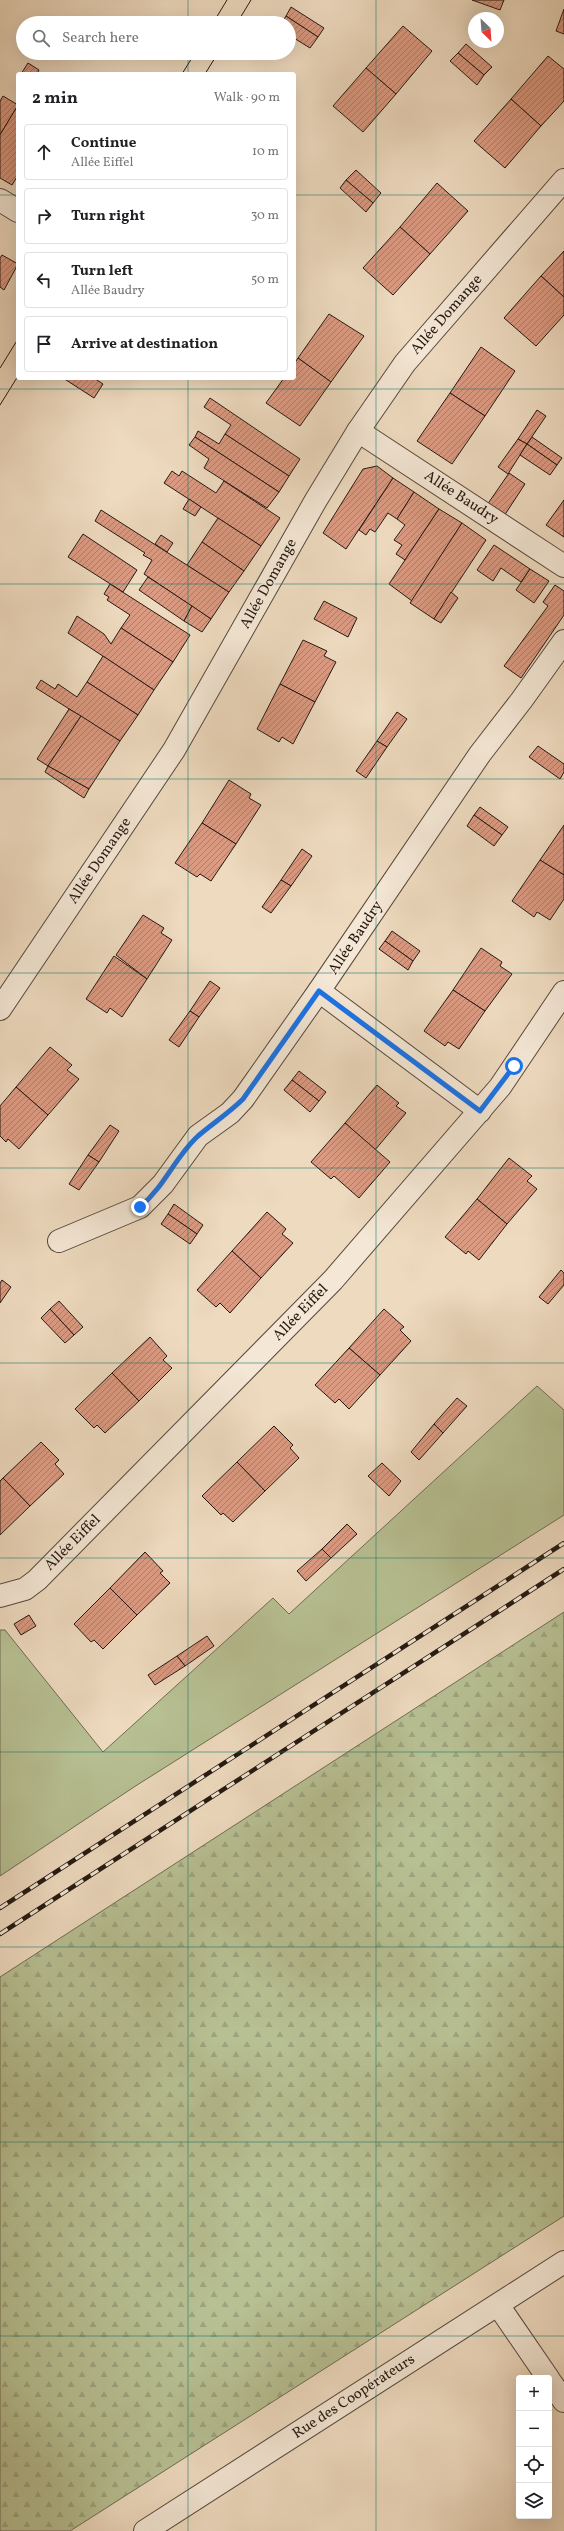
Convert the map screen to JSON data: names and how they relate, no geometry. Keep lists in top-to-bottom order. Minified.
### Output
{"streets":{"street":["Allée Domange","Allée Baudry","Allée Eiffel","Rue des Coopérateurs"]},"crossings":[["Allée Domange","Allée Baudry"]],"north":"bottom right","page":{"search":"Search here","heading":["2 min","Walk · 90 m"],"list":[["Continue","Allée Eiffel","10 m"],["Turn right","30 m"],["Turn left","Allée Baudry","50 m"],"Arrive at destination"],"map_buttons":["+","−"]}}
